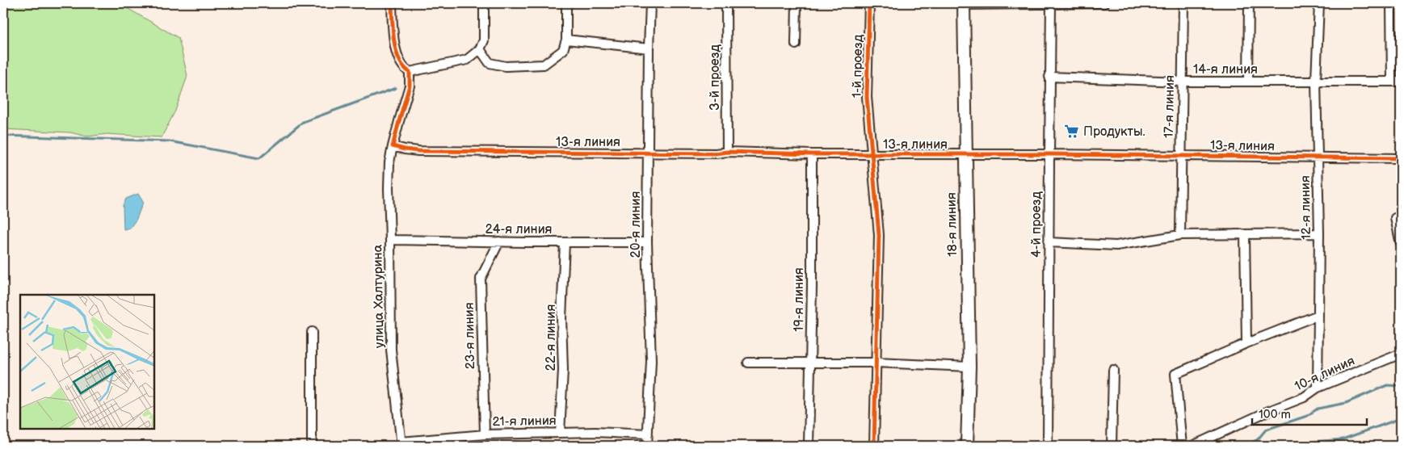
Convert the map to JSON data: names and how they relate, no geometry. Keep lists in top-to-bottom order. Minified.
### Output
{"streets":{"street":["1-й проезд","14-я линия","3-й проезд","17-я линия","13-я линия","12-я линия","20-я линия","18-я линия","4-й проезд","24-я линия","улица Халтурина","19-я линия","23-я линия","22-я линия","10-я линия","21-я линия"]},"crossings":[["1-й проезд","13-я линия"],["14-я линия","17-я линия"],["14-я линия","12-я линия"],["14-я линия","4-й проезд"],["3-й проезд","13-я линия"],["17-я линия","13-я линия"],["13-я линия","12-я линия"],["13-я линия","20-я линия"],["13-я линия","18-я линия"],["13-я линия","4-й проезд"],["13-я линия","улица Халтурина"],["13-я линия","19-я линия"],["12-я линия","10-я линия"],["20-я линия","24-я линия"],["20-я линия","21-я линия"],["24-я линия","улица Халтурина"],["24-я линия","23-я линия"],["24-я линия","22-я линия"],["улица Халтурина","21-я линия"],["23-я линия","21-я линия"],["22-я линия","21-я линия"]],"places":{"supermarket":["Продукты."]},"scale_bar":"100 m"}
